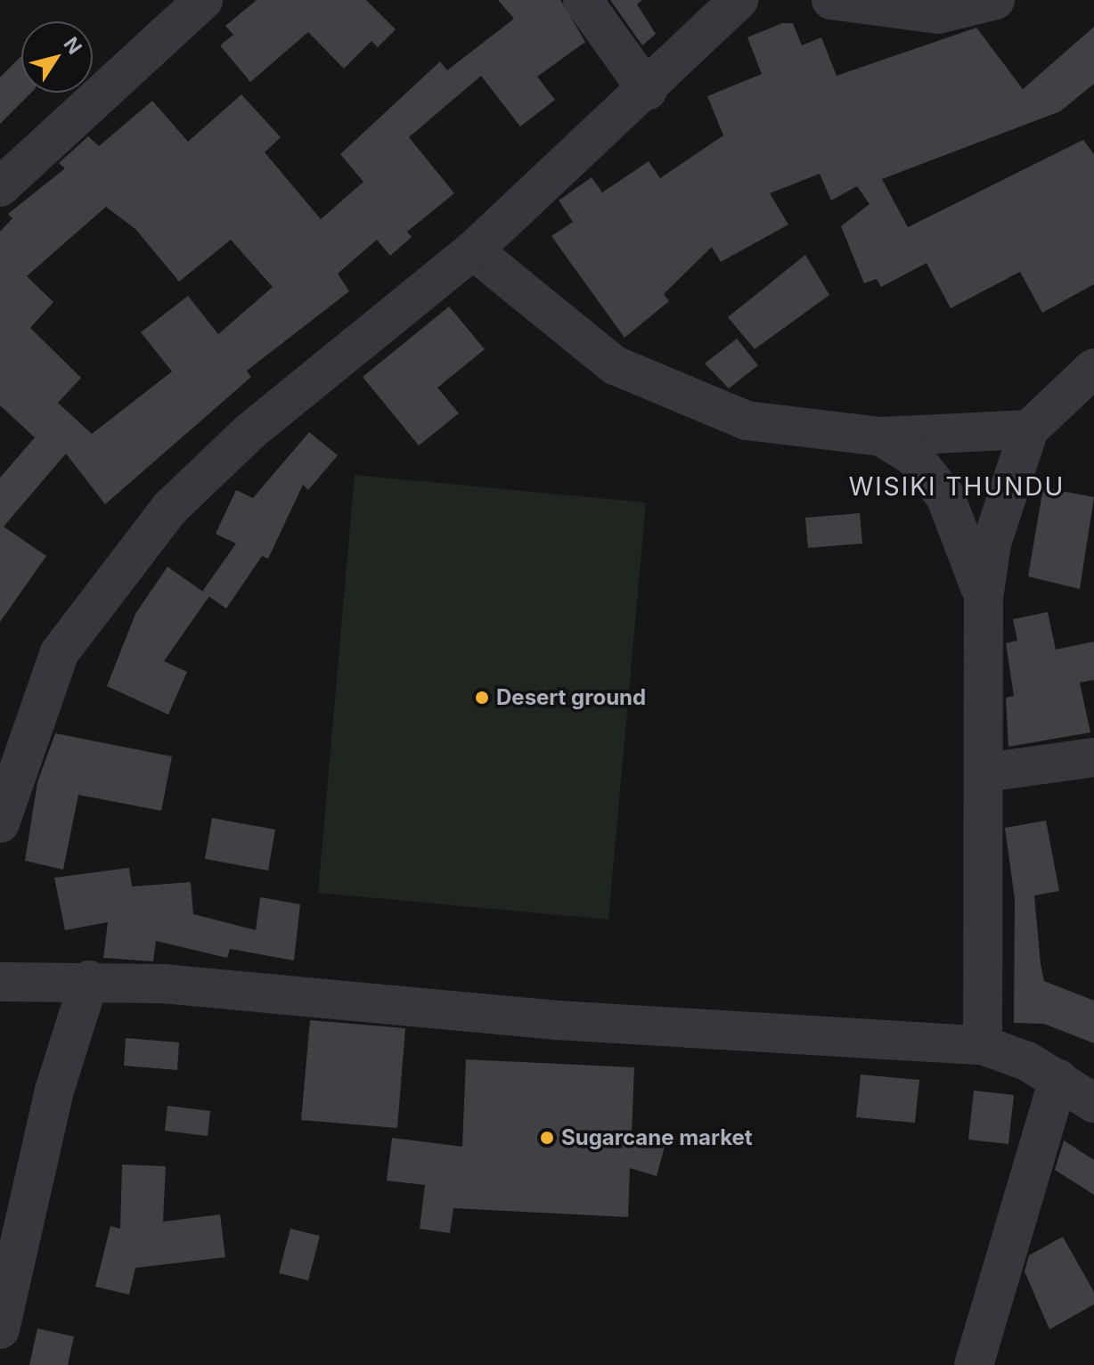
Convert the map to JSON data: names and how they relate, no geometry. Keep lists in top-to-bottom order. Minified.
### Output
{"districts":["WISIKI THUNDU"],"places":["Desert ground","Sugarcane market"],"north":"top right"}
